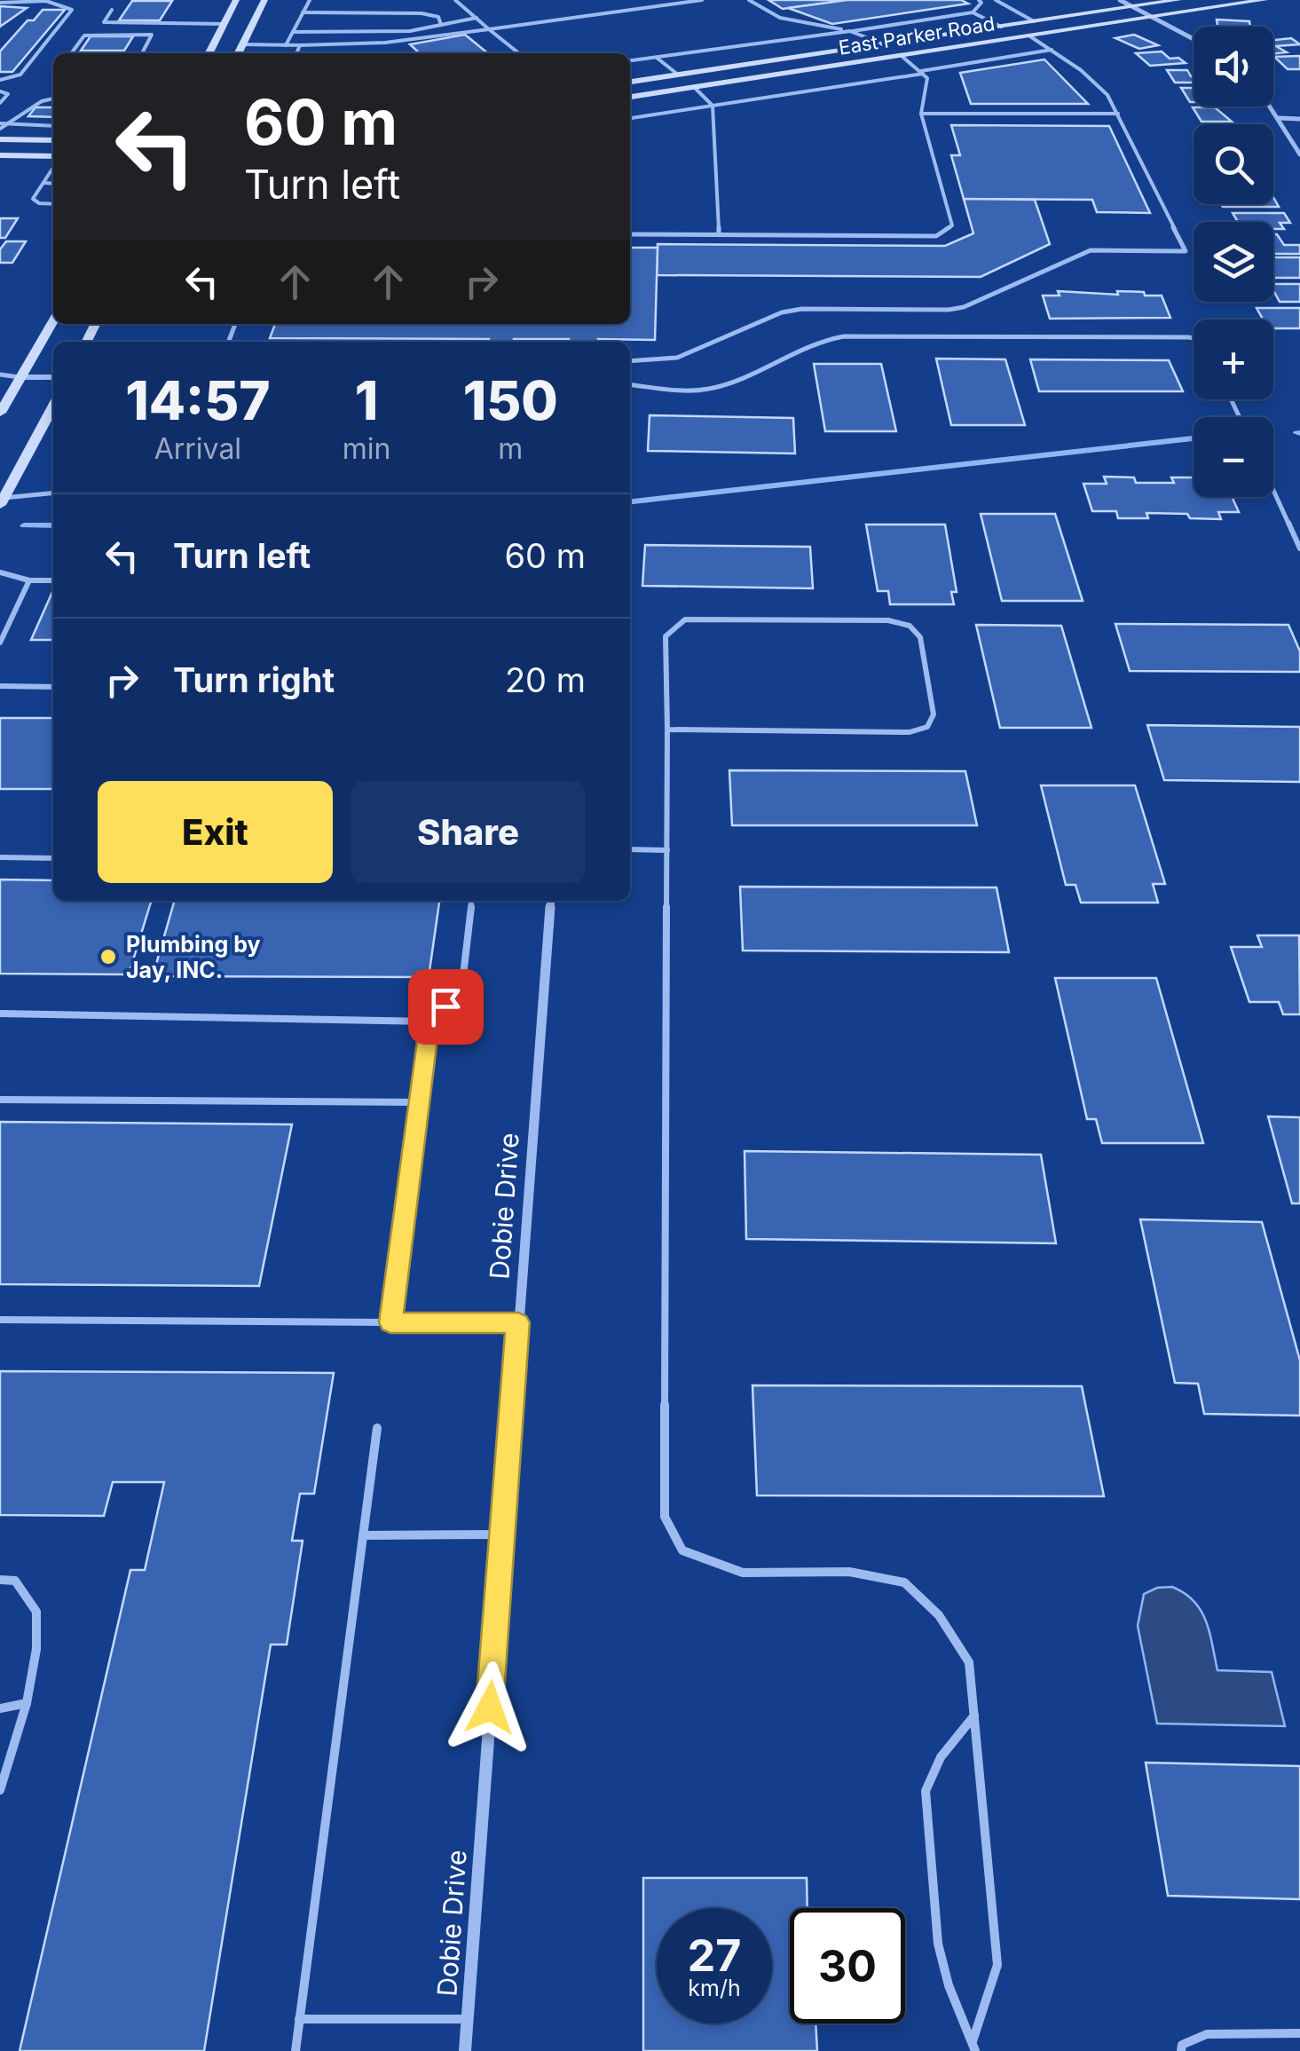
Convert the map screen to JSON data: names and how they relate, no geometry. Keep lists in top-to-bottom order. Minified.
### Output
{"streets":{"main road":["East Parker Road"],"street":["Dobie Drive"]},"places":["Plumbing by Jay, INC."],"page":{"map_buttons":["+","−"],"turn":["60 m","Turn left"],"eta":["14:57","Arrival","1","min","150","m"],"list":[{"name":"Turn left","value":"60 m"},{"name":"Turn right","value":"20 m"}],"buttons":["Exit","Share"],"speed":"27 km/h","limit":"30"}}
